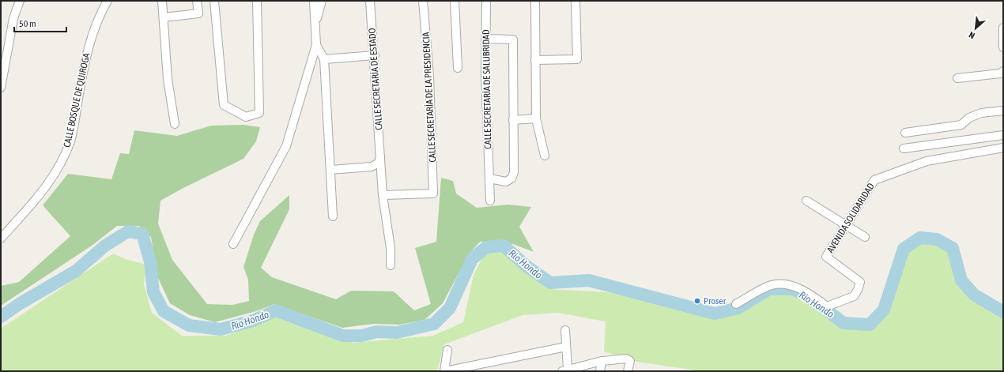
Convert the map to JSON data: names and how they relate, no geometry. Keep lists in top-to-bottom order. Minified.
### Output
{"streets":{"street":["CALLE SECRETARÍA DE ESTADO","CALLE SECRETARÍA DE SALUBRIDAD","CALLE SECRETARÍA DE LA PRESIDENCIA","CALLE BOSQUE DE QUIROGA","AVENIDA SOLIDARIDAD"]},"crossings":[["CALLE SECRETARÍA DE ESTADO","CALLE SECRETARÍA DE LA PRESIDENCIA"]],"water":["Rio Hondo"],"places":["Proser"],"scale_bar":"50 m","north":"bottom left"}
